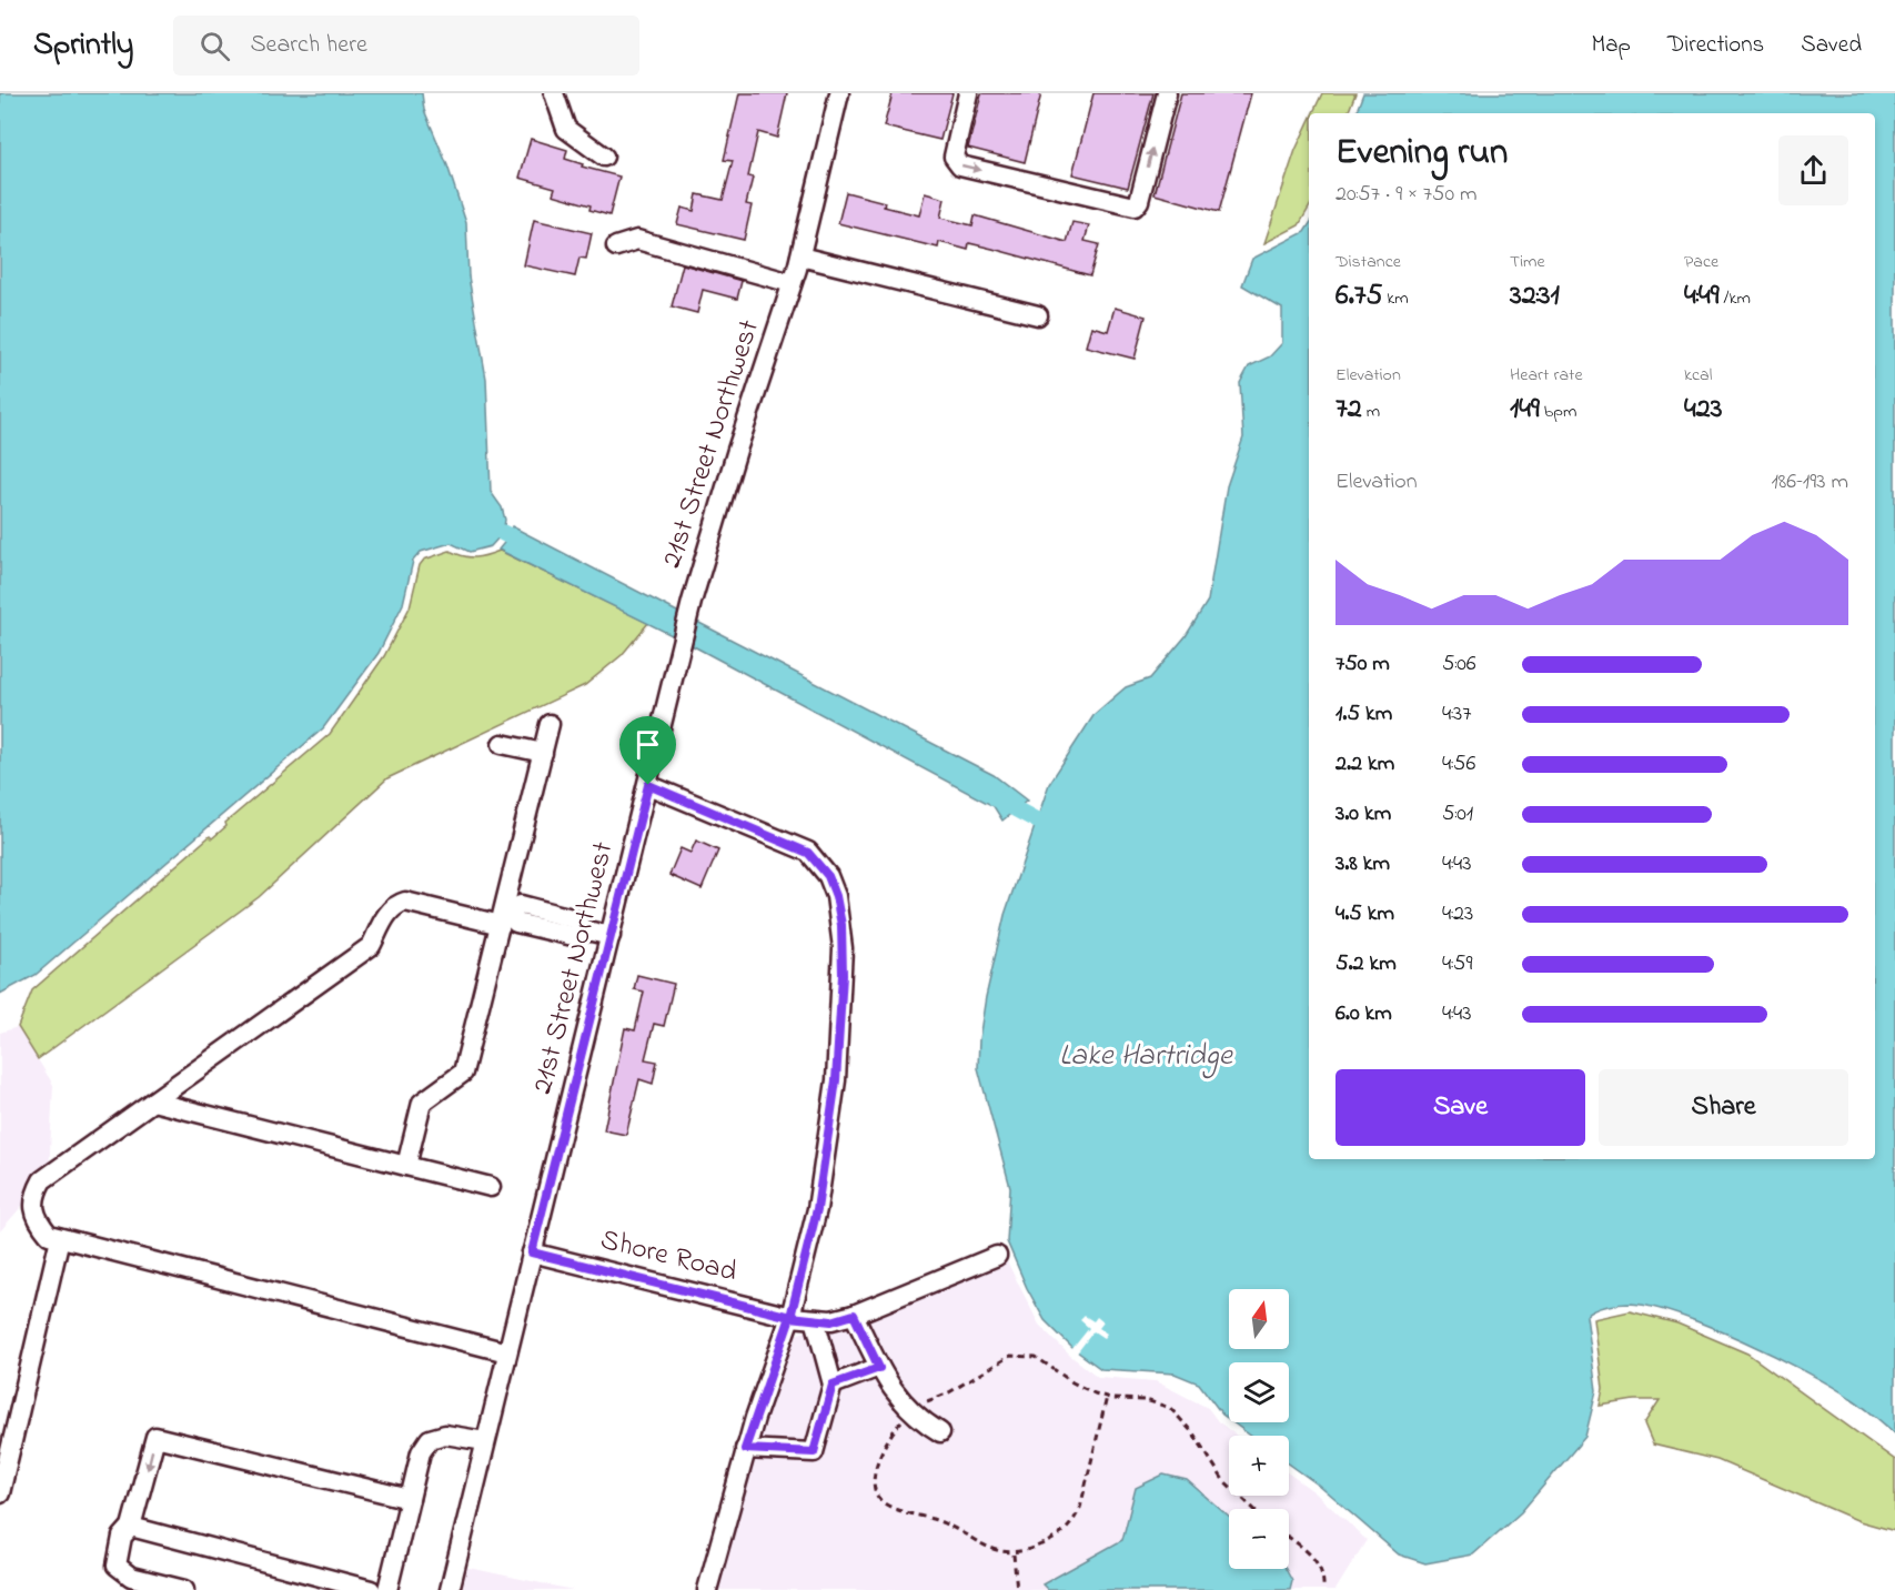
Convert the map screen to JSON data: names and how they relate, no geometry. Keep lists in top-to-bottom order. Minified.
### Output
{"streets":{"street":["21st Street Northwest","Shore Road"]},"crossings":[["21st Street Northwest","Shore Road"]],"water":["Lake Hartridge"],"north":"top","page":{"header":"Sprintly","search":"Search here","nav":["Map","Directions","Saved"],"heading":["Evening run","20:57 · 9 × 750 m"],"stats":[["Distance","6.75 km"],["Time","32:31"],["Pace","4:49 /km"],["Elevation","72 m"],["Heart rate","149 bpm"],["kcal","423"]],"chart":["Elevation","186–193 m"],"list":[{"name":"750 m","note":"5:06"},{"name":"1.5 km","note":"4:37"},{"name":"2.2 km","note":"4:56"},{"name":"3.0 km","note":"5:01"},{"name":"3.8 km","note":"4:43"},{"name":"4.5 km","note":"4:23"},{"name":"5.2 km","note":"4:59"},{"name":"6.0 km","note":"4:43"}],"buttons":["Save","Share"],"map_buttons":["+","−"]}}
